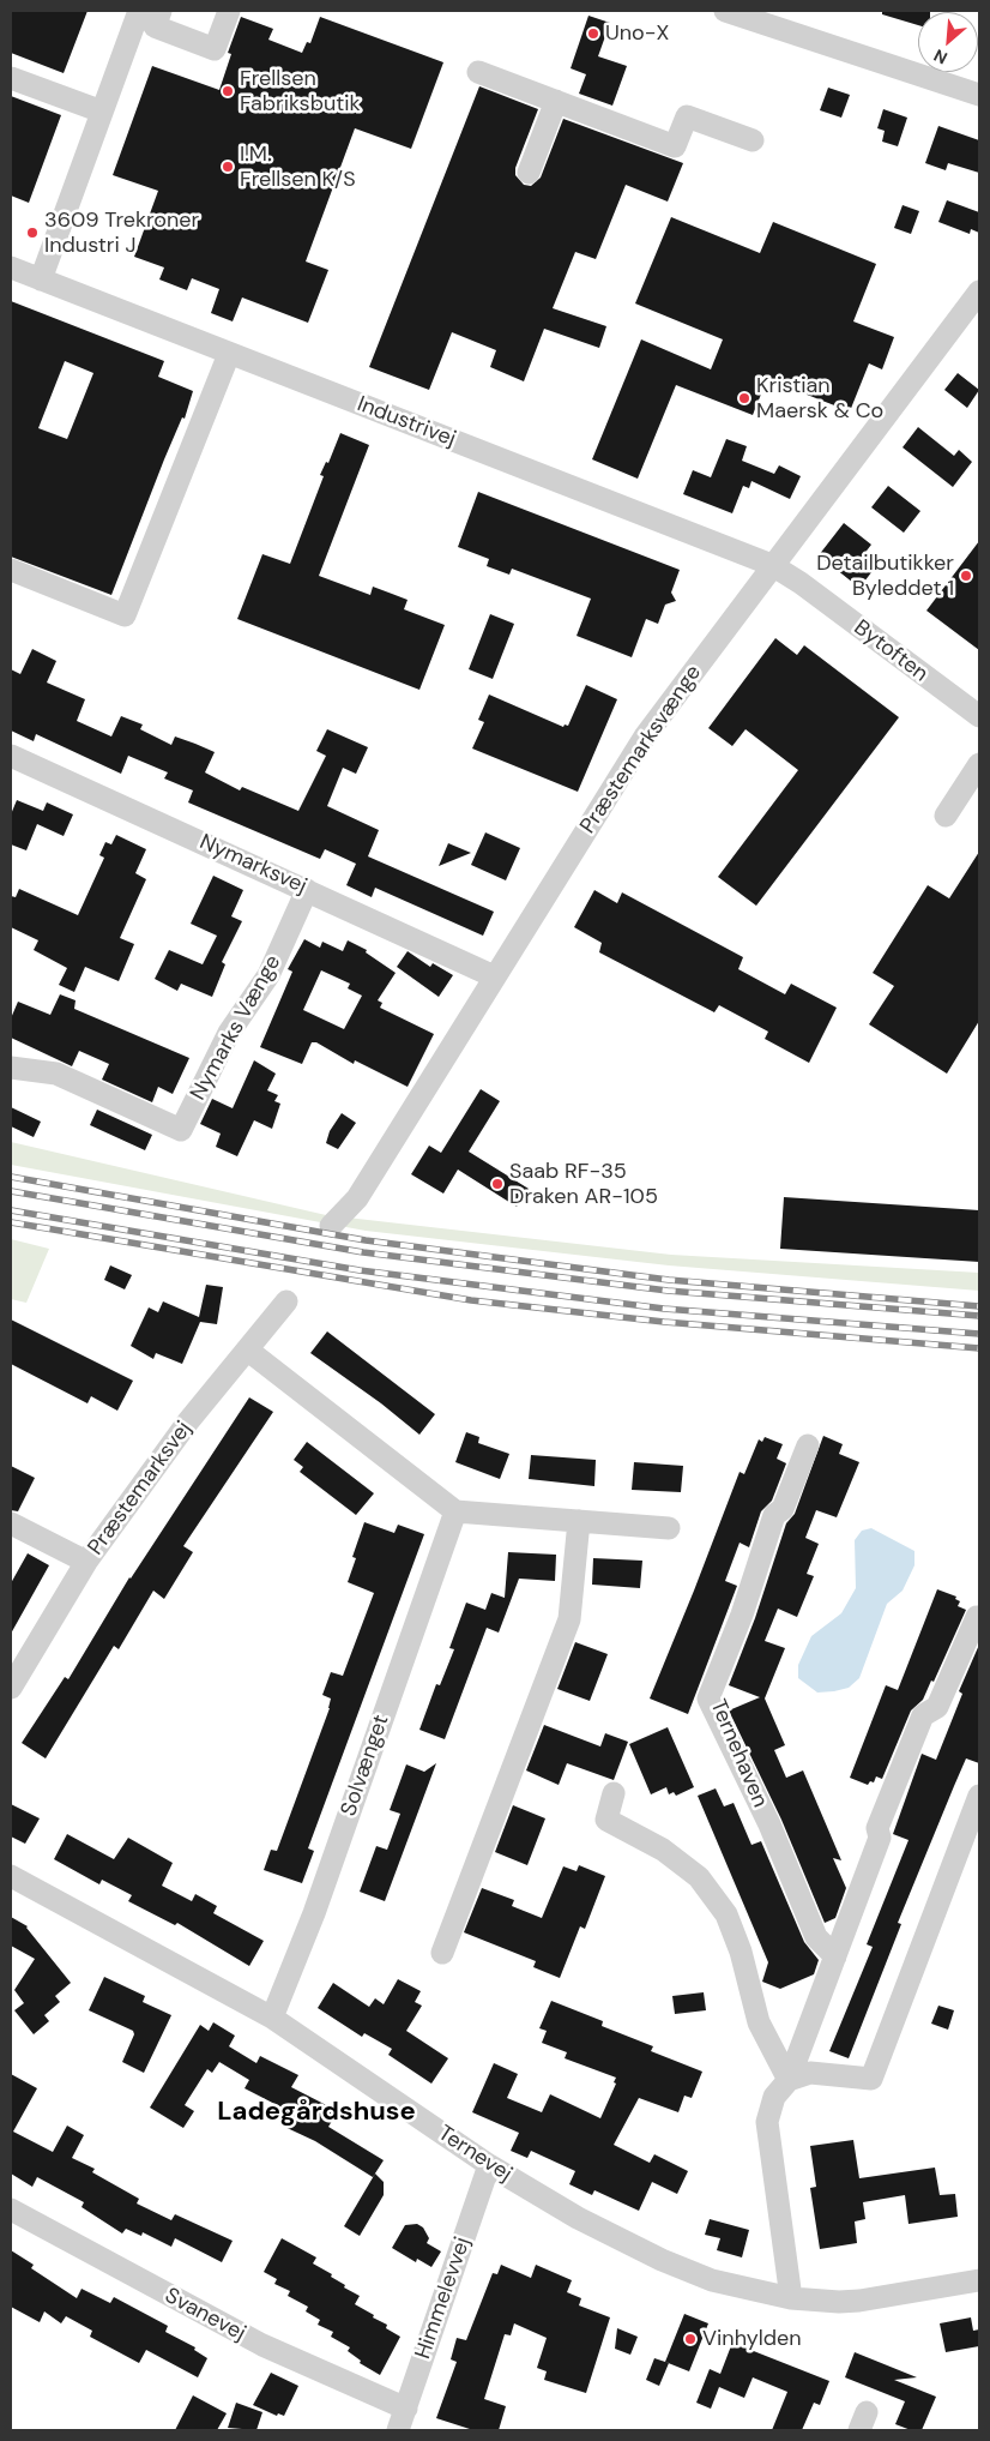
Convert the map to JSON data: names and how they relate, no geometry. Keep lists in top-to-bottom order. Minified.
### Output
{"streets":{"street":["Industrivej","Bytoften","Præstemarksvænge","Nymarksvej","Nymarks Vænge","Præstemarksvej","Ternehaven","Solvænget","Ternevej","Himmelevvej","Svanevej"]},"crossings":[["Industrivej","Bytoften"],["Industrivej","Præstemarksvænge"],["Bytoften","Præstemarksvænge"],["Præstemarksvænge","Nymarksvej"],["Nymarksvej","Nymarks Vænge"],["Solvænget","Ternevej"],["Ternevej","Himmelevvej"],["Himmelevvej","Svanevej"]],"districts":["Ladegårdshuse"],"places":["Uno-X","Frellsen Fabriksbutik","I.M. Frellsen K/S","3609 Trekroner Industri J","Kristian Maersk & Co","Detailbutikker Byleddet 1","Saab RF-35 Draken AR-105","Vinhylden"],"north":"bottom left"}
